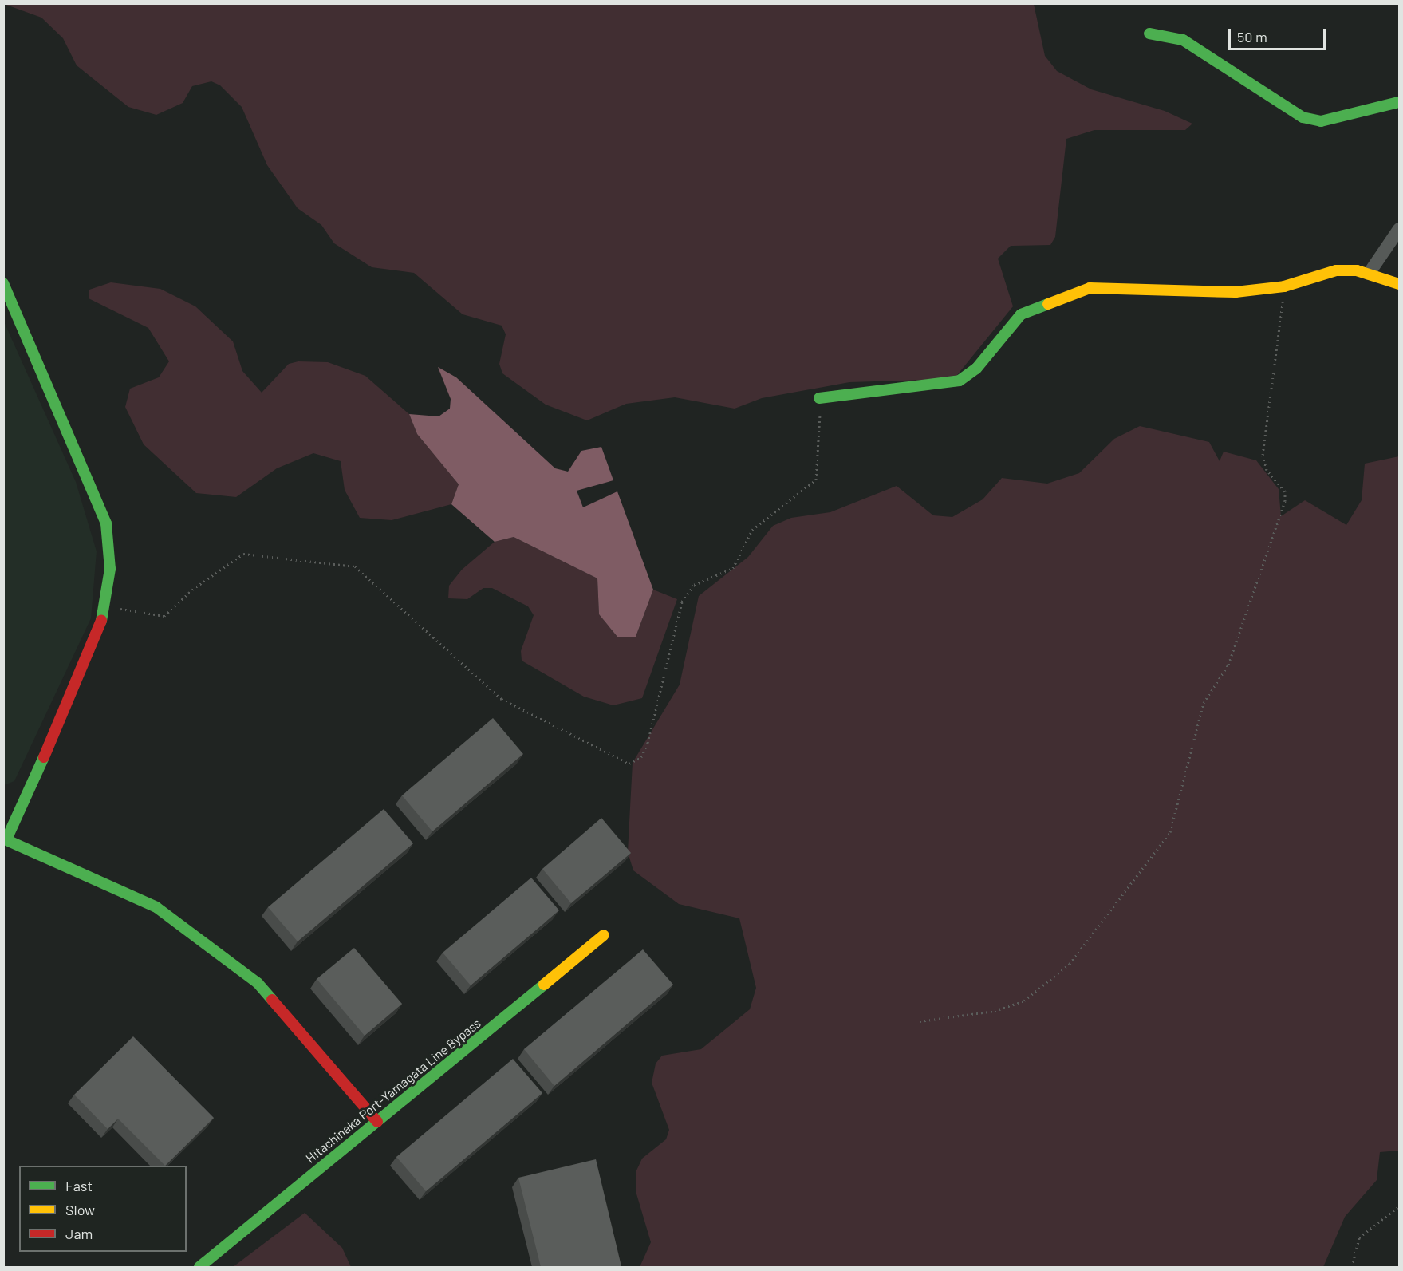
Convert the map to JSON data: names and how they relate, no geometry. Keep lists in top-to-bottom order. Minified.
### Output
{"streets":{"street":["Hitachinaka Port-Yamagata Line Bypass"]},"legend":["Fast","Slow","Jam"],"scale_bar":"50 m"}
